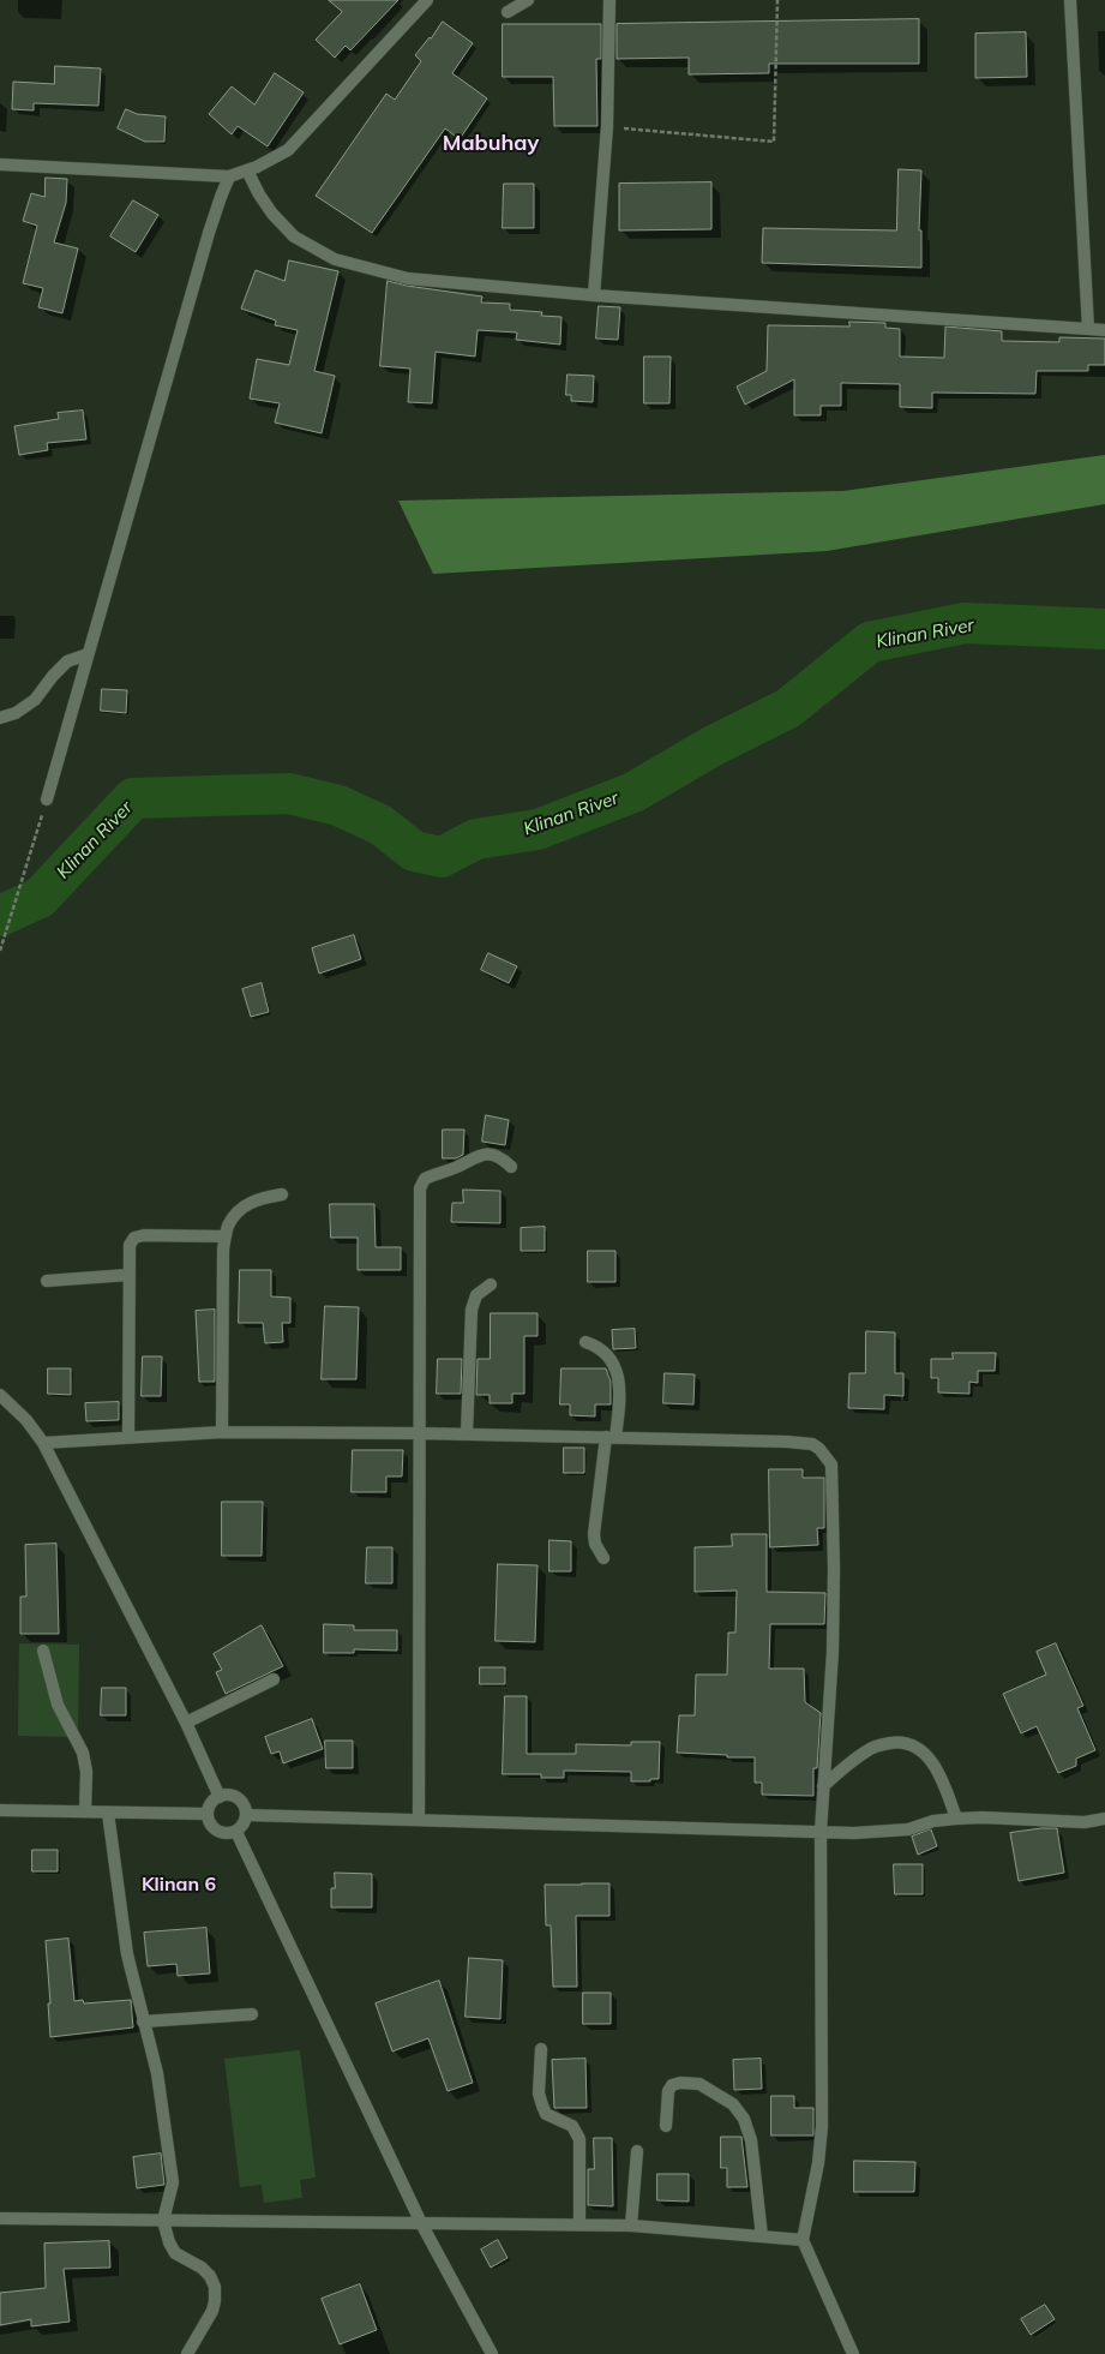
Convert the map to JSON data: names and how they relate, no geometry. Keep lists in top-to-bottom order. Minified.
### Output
{"districts":["Mabuhay","Klinan 6"],"water":["Klinan River"]}
